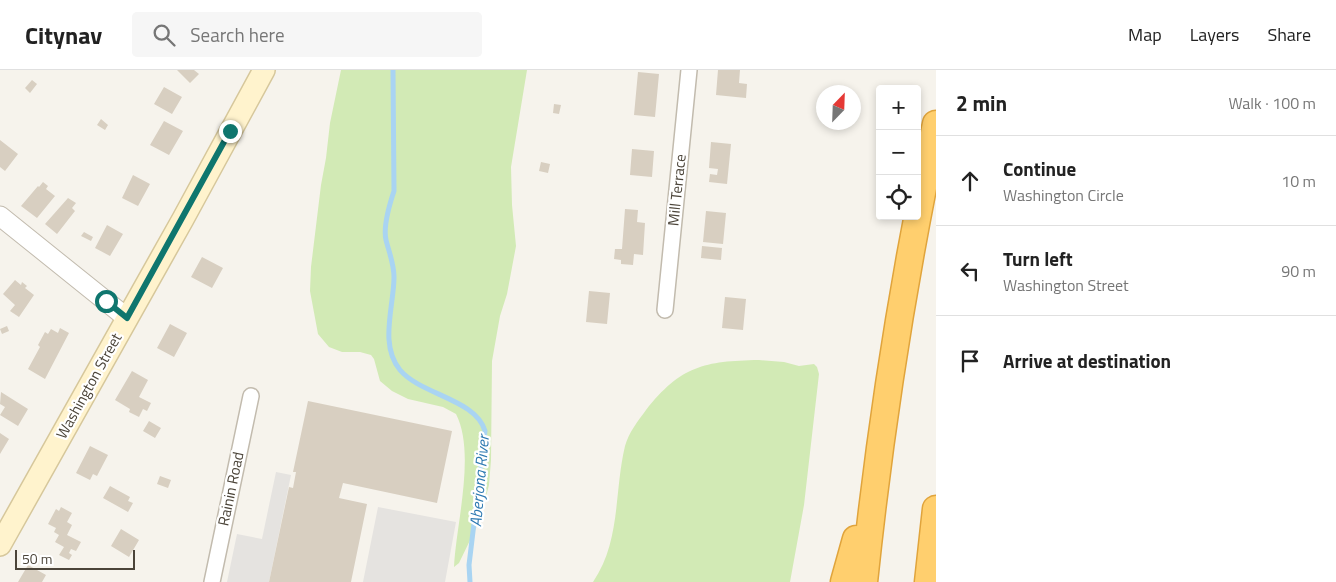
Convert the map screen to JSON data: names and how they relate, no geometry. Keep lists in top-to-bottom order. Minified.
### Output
{"streets":{"main road":["Washington Street"],"street":["Mill Terrace","Rainin Road"]},"water":["Aberjona River"],"scale_bar":"50 m","north":"top right","page":{"header":"Citynav","search":"Search here","nav":["Map","Layers","Share"],"heading":["2 min","Walk · 100 m"],"map_buttons":["+","−"],"list":[["Continue","Washington Circle","10 m"],["Turn left","Washington Street","90 m"],"Arrive at destination"],"scale":"50 m"}}
